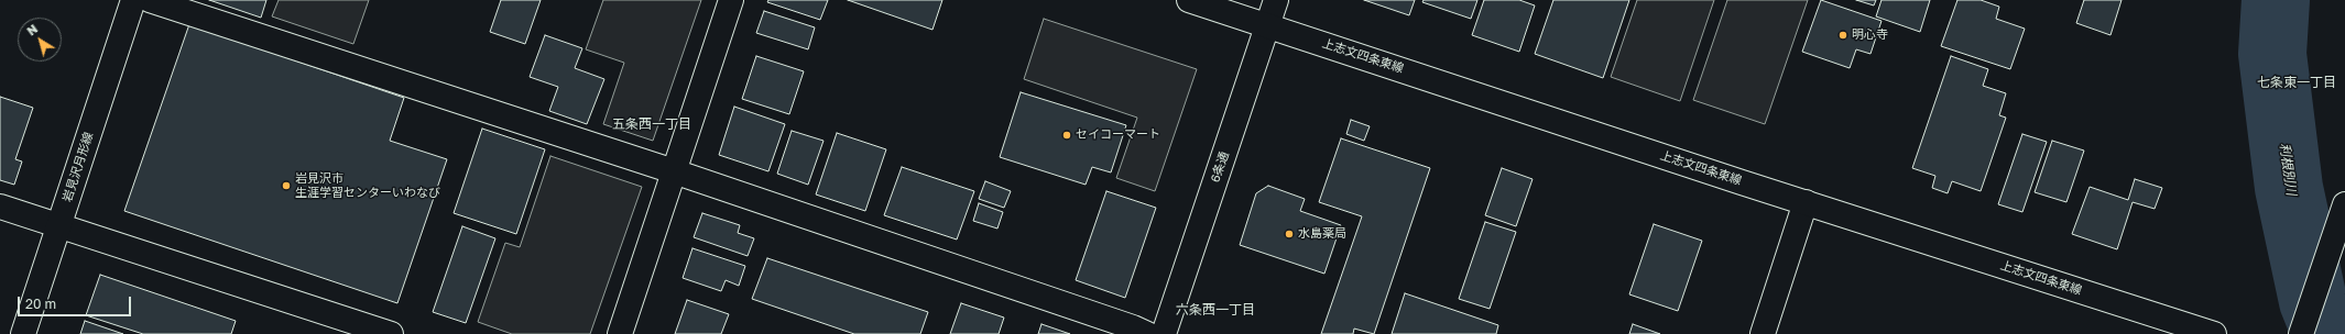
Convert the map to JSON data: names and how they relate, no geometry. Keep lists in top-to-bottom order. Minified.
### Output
{"streets":{"street":["上志文四条東線","岩見沢月形線","6条通"]},"crossings":[["上志文四条東線","6条通"]],"districts":["七条東一丁目","五条西一丁目","六条西一丁目"],"water":["利根別川"],"places":["明心寺","セイコーマート","岩見沢市 生涯学習センターいわなび","水島薬局"],"scale_bar":"20 m","north":"top left"}
